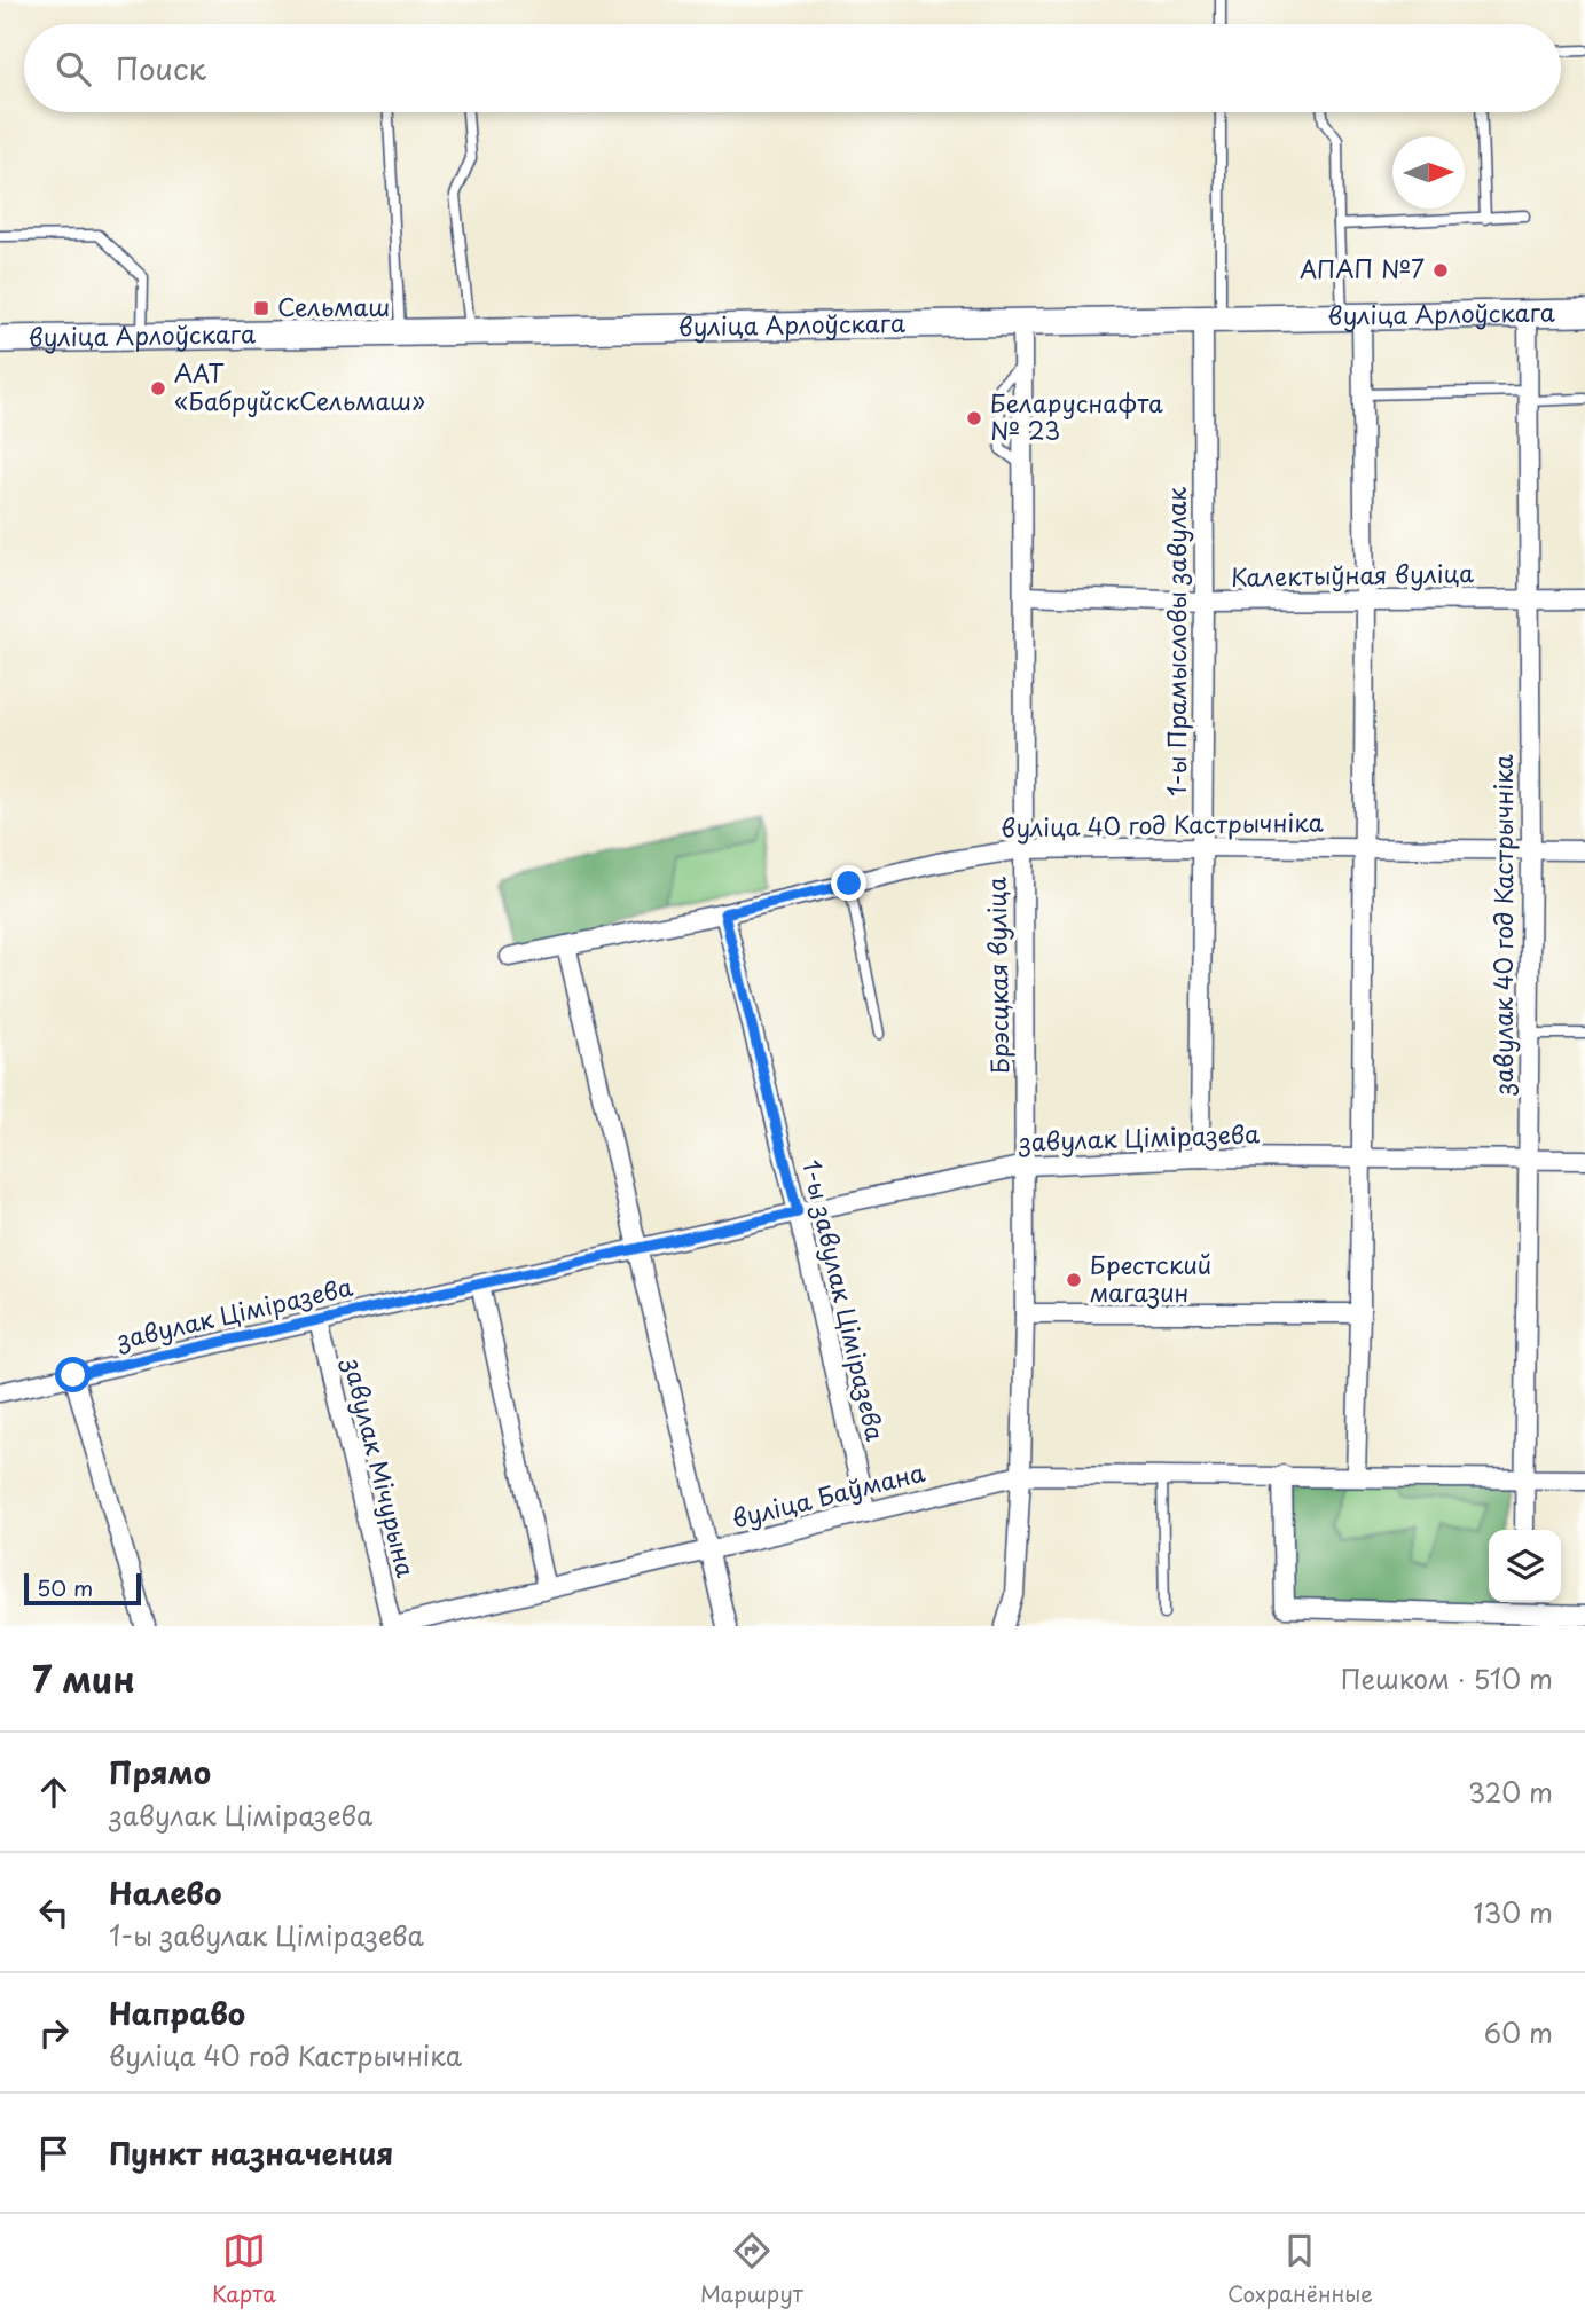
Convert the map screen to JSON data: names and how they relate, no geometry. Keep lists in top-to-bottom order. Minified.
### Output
{"streets":{"street":["вуліца Арлоўскага","Калектыўная вуліца","1-ы Прамысловы завулак","вуліца 40 год Кастрычніка","завулак 40 год Кастрычніка","Брэсцкая вуліца","завулак Ціміразева","1-ы завулак Ціміразева","завулак Мічурына","вуліца Баўмана"]},"crossings":[["вуліца Арлоўскага","1-ы Прамысловы завулак"],["вуліца Арлоўскага","завулак 40 год Кастрычніка"],["вуліца Арлоўскага","Брэсцкая вуліца"],["Калектыўная вуліца","1-ы Прамысловы завулак"],["Калектыўная вуліца","завулак 40 год Кастрычніка"],["Калектыўная вуліца","Брэсцкая вуліца"],["1-ы Прамысловы завулак","вуліца 40 год Кастрычніка"],["1-ы Прамысловы завулак","завулак Ціміразева"],["вуліца 40 год Кастрычніка","завулак 40 год Кастрычніка"],["вуліца 40 год Кастрычніка","Брэсцкая вуліца"],["вуліца 40 год Кастрычніка","1-ы завулак Ціміразева"],["завулак 40 год Кастрычніка","завулак Ціміразева"],["завулак 40 год Кастрычніка","вуліца Баўмана"],["Брэсцкая вуліца","завулак Ціміразева"],["Брэсцкая вуліца","вуліца Баўмана"],["завулак Ціміразева","1-ы завулак Ціміразева"],["завулак Ціміразева","завулак Мічурына"],["1-ы завулак Ціміразева","вуліца Баўмана"],["завулак Мічурына","вуліца Баўмана"]],"places":{"other":["АПАП №7","ААТ «БабруйскСельмаш»","Беларуснафта № 23","Брестский магазин"],"transit":["Сельмаш"]},"scale_bar":"50 m","north":"right","page":{"search":"Поиск","scale":"50 m","heading":["7 мин","Пешком · 510 m"],"list":[["Прямо","завулак Ціміразева","320 m"],["Налево","1-ы завулак Ціміразева","130 m"],["Направо","вуліца 40 год Кастрычніка","60 m"],"Пункт назначения"],"nav":["Карта","Маршрут","Сохранённые"]}}
